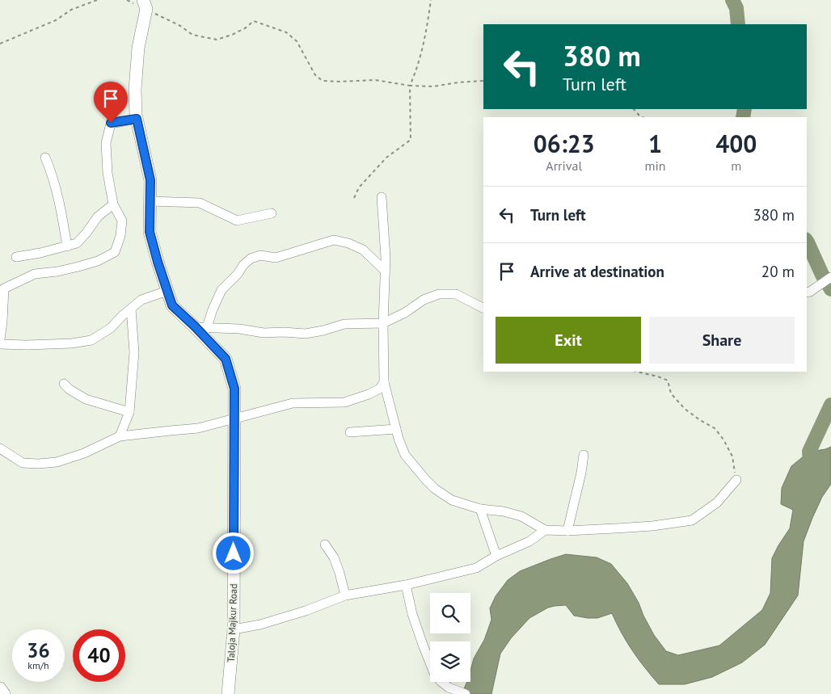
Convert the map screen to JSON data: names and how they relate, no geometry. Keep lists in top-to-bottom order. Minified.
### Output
{"streets":{"street":["Taloja Majkur Road"]},"page":{"turn":["380 m","Turn left"],"eta":["06:23","Arrival","1","min","400","m"],"list":[{"name":"Turn left","value":"380 m"},{"name":"Arrive at destination","value":"20 m"}],"buttons":["Exit","Share"],"speed":"36 km/h","limit":"40"}}
